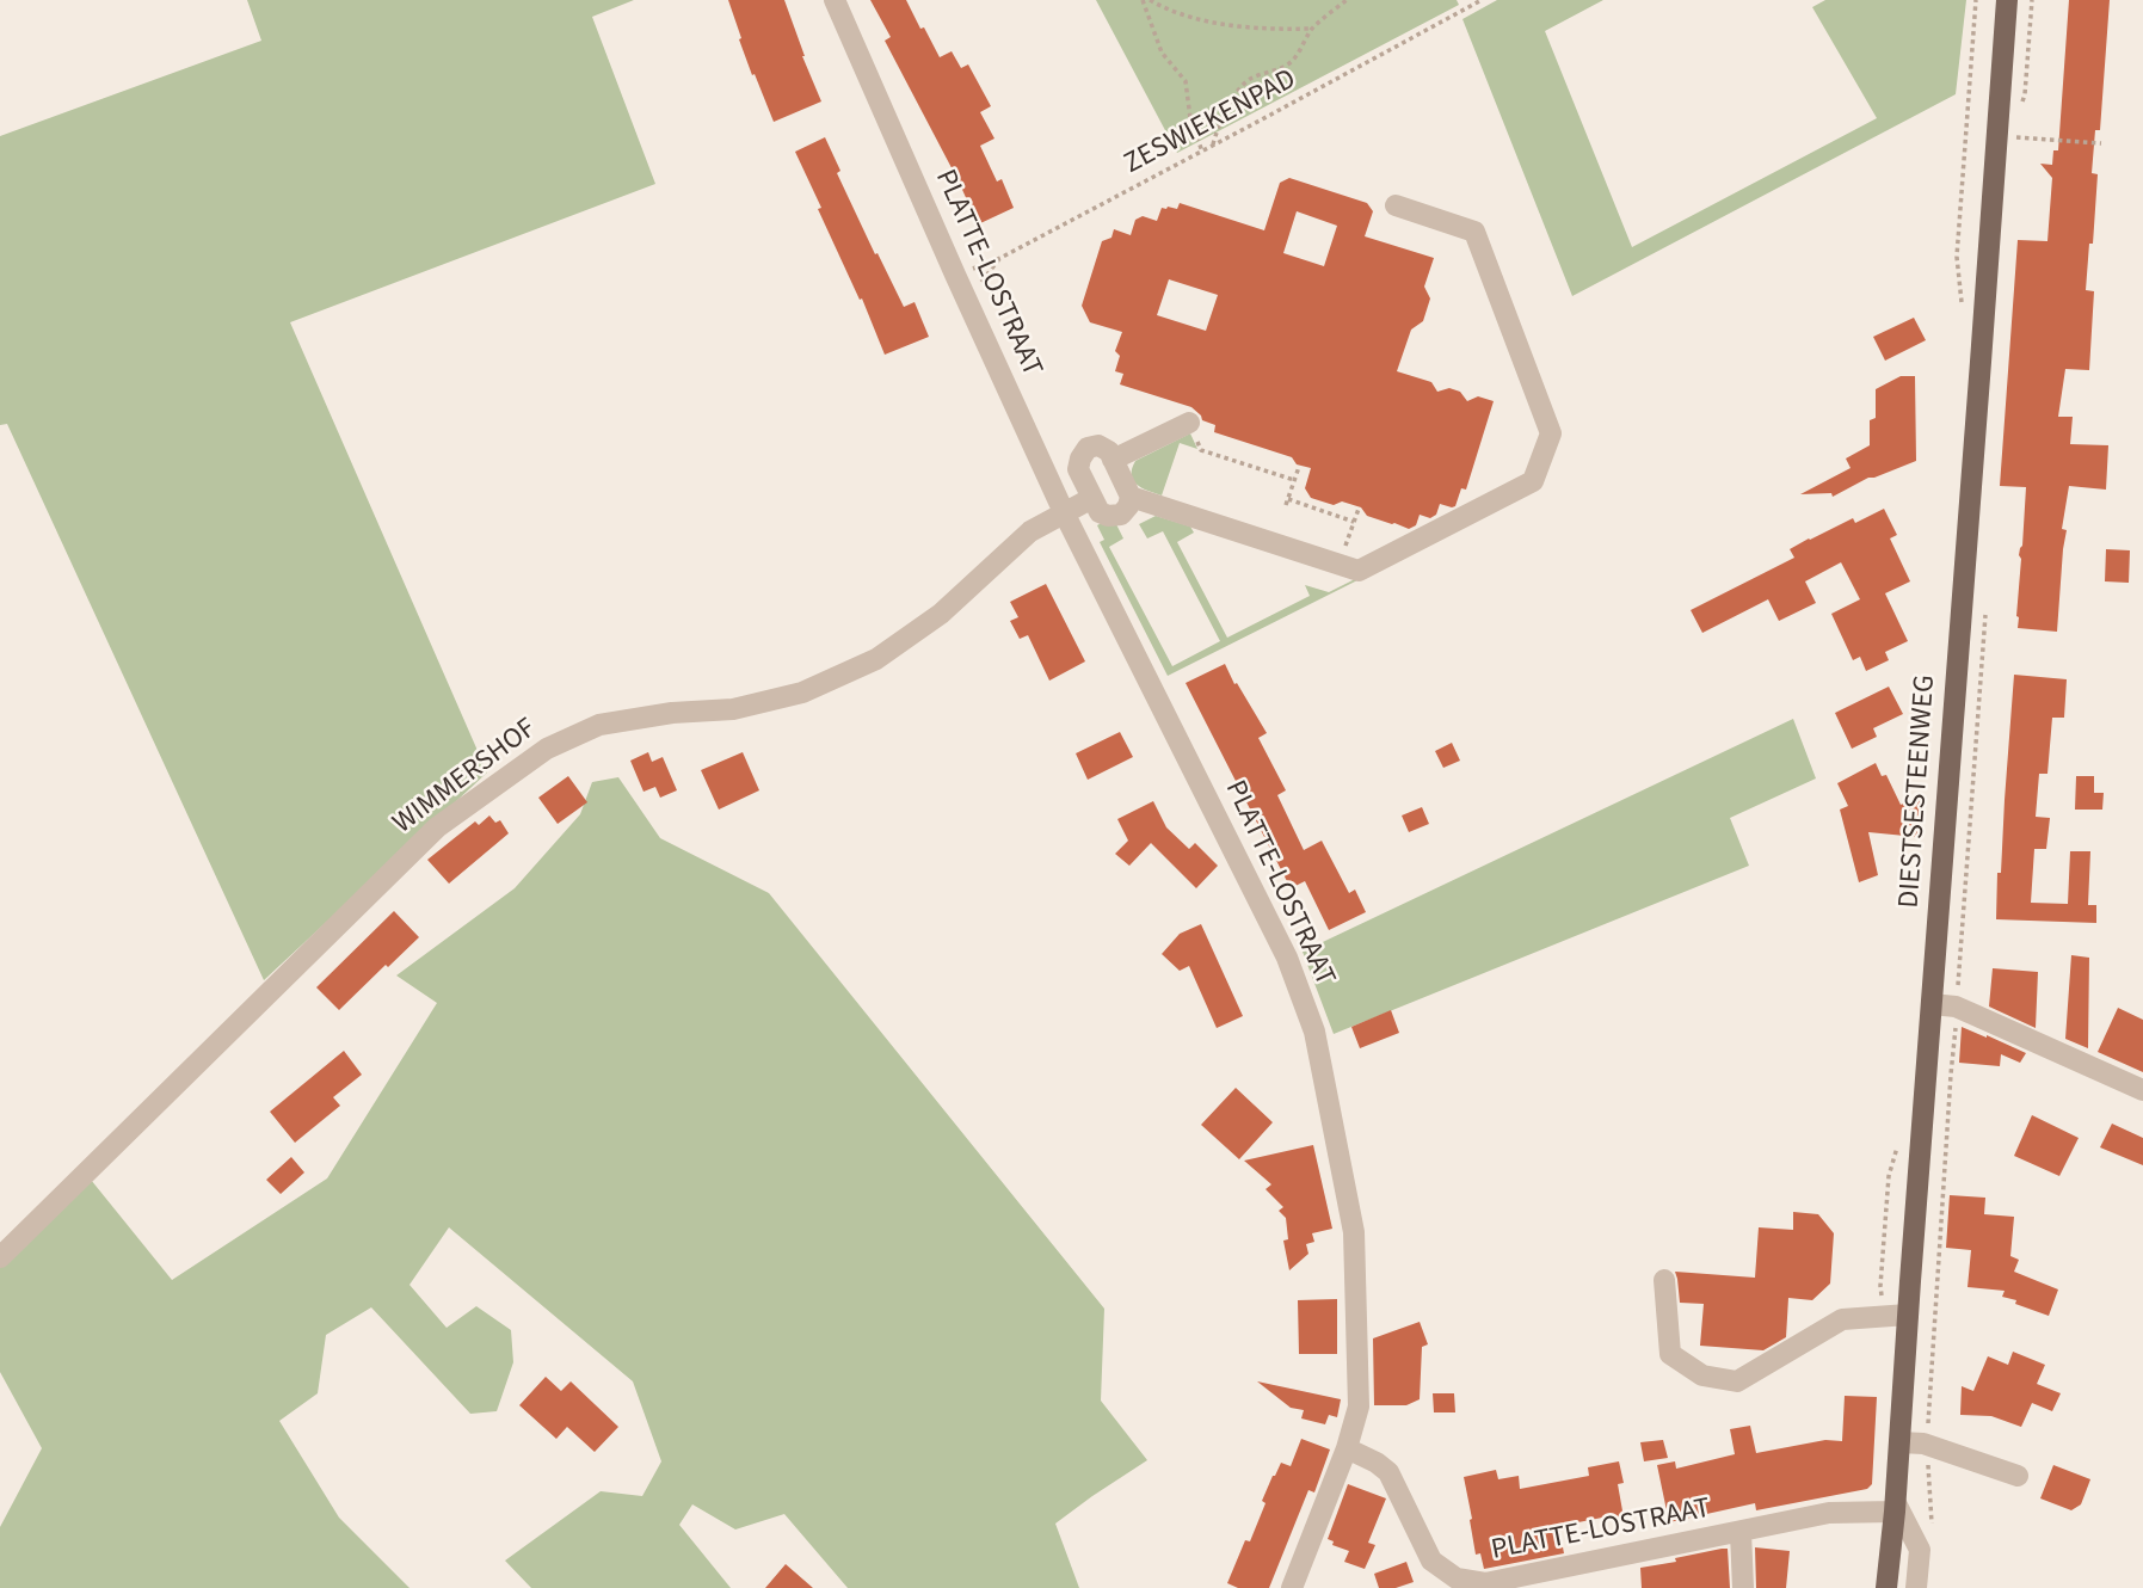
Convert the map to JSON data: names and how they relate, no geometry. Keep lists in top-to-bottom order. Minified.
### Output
{"streets":{"main road":["DIESTSESTEENWEG"],"street":["PLATTE-LOSTRAAT","WIMMERSHOF"],"path":["ZESWIEKENPAD"]},"crossings":[["ZESWIEKENPAD","PLATTE-LOSTRAAT"],["PLATTE-LOSTRAAT","WIMMERSHOF"],["PLATTE-LOSTRAAT","DIESTSESTEENWEG"]]}
